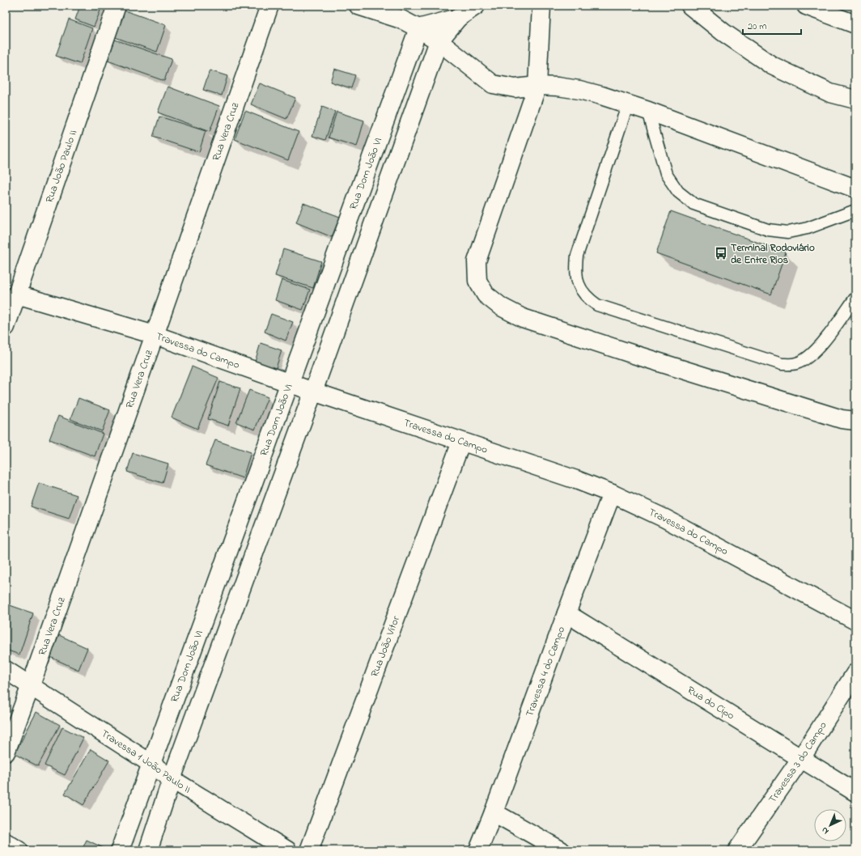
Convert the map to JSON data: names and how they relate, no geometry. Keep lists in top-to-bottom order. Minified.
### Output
{"streets":{"main road":["Rua Vera Cruz","Rua João Paulo II","Rua Dom João VI","Travessa do Campo","Rua João Vitor","Travessa 4 do Campo","Rua do Cipo","Travessa 1 João Paulo II","Travessa 3 do Campo"]},"crossings":[["Rua Vera Cruz","Travessa do Campo"],["Rua Vera Cruz","Travessa 1 João Paulo II"],["Rua João Paulo II","Travessa do Campo"],["Rua Dom João VI","Travessa do Campo"],["Rua Dom João VI","Travessa 1 João Paulo II"],["Travessa do Campo","Rua João Vitor"],["Travessa do Campo","Travessa 4 do Campo"],["Travessa 4 do Campo","Rua do Cipo"],["Rua do Cipo","Travessa 3 do Campo"]],"places":{"bus stop":["Terminal Rodoviário de Entre Rios"]},"scale_bar":"20 m","north":"bottom left"}
